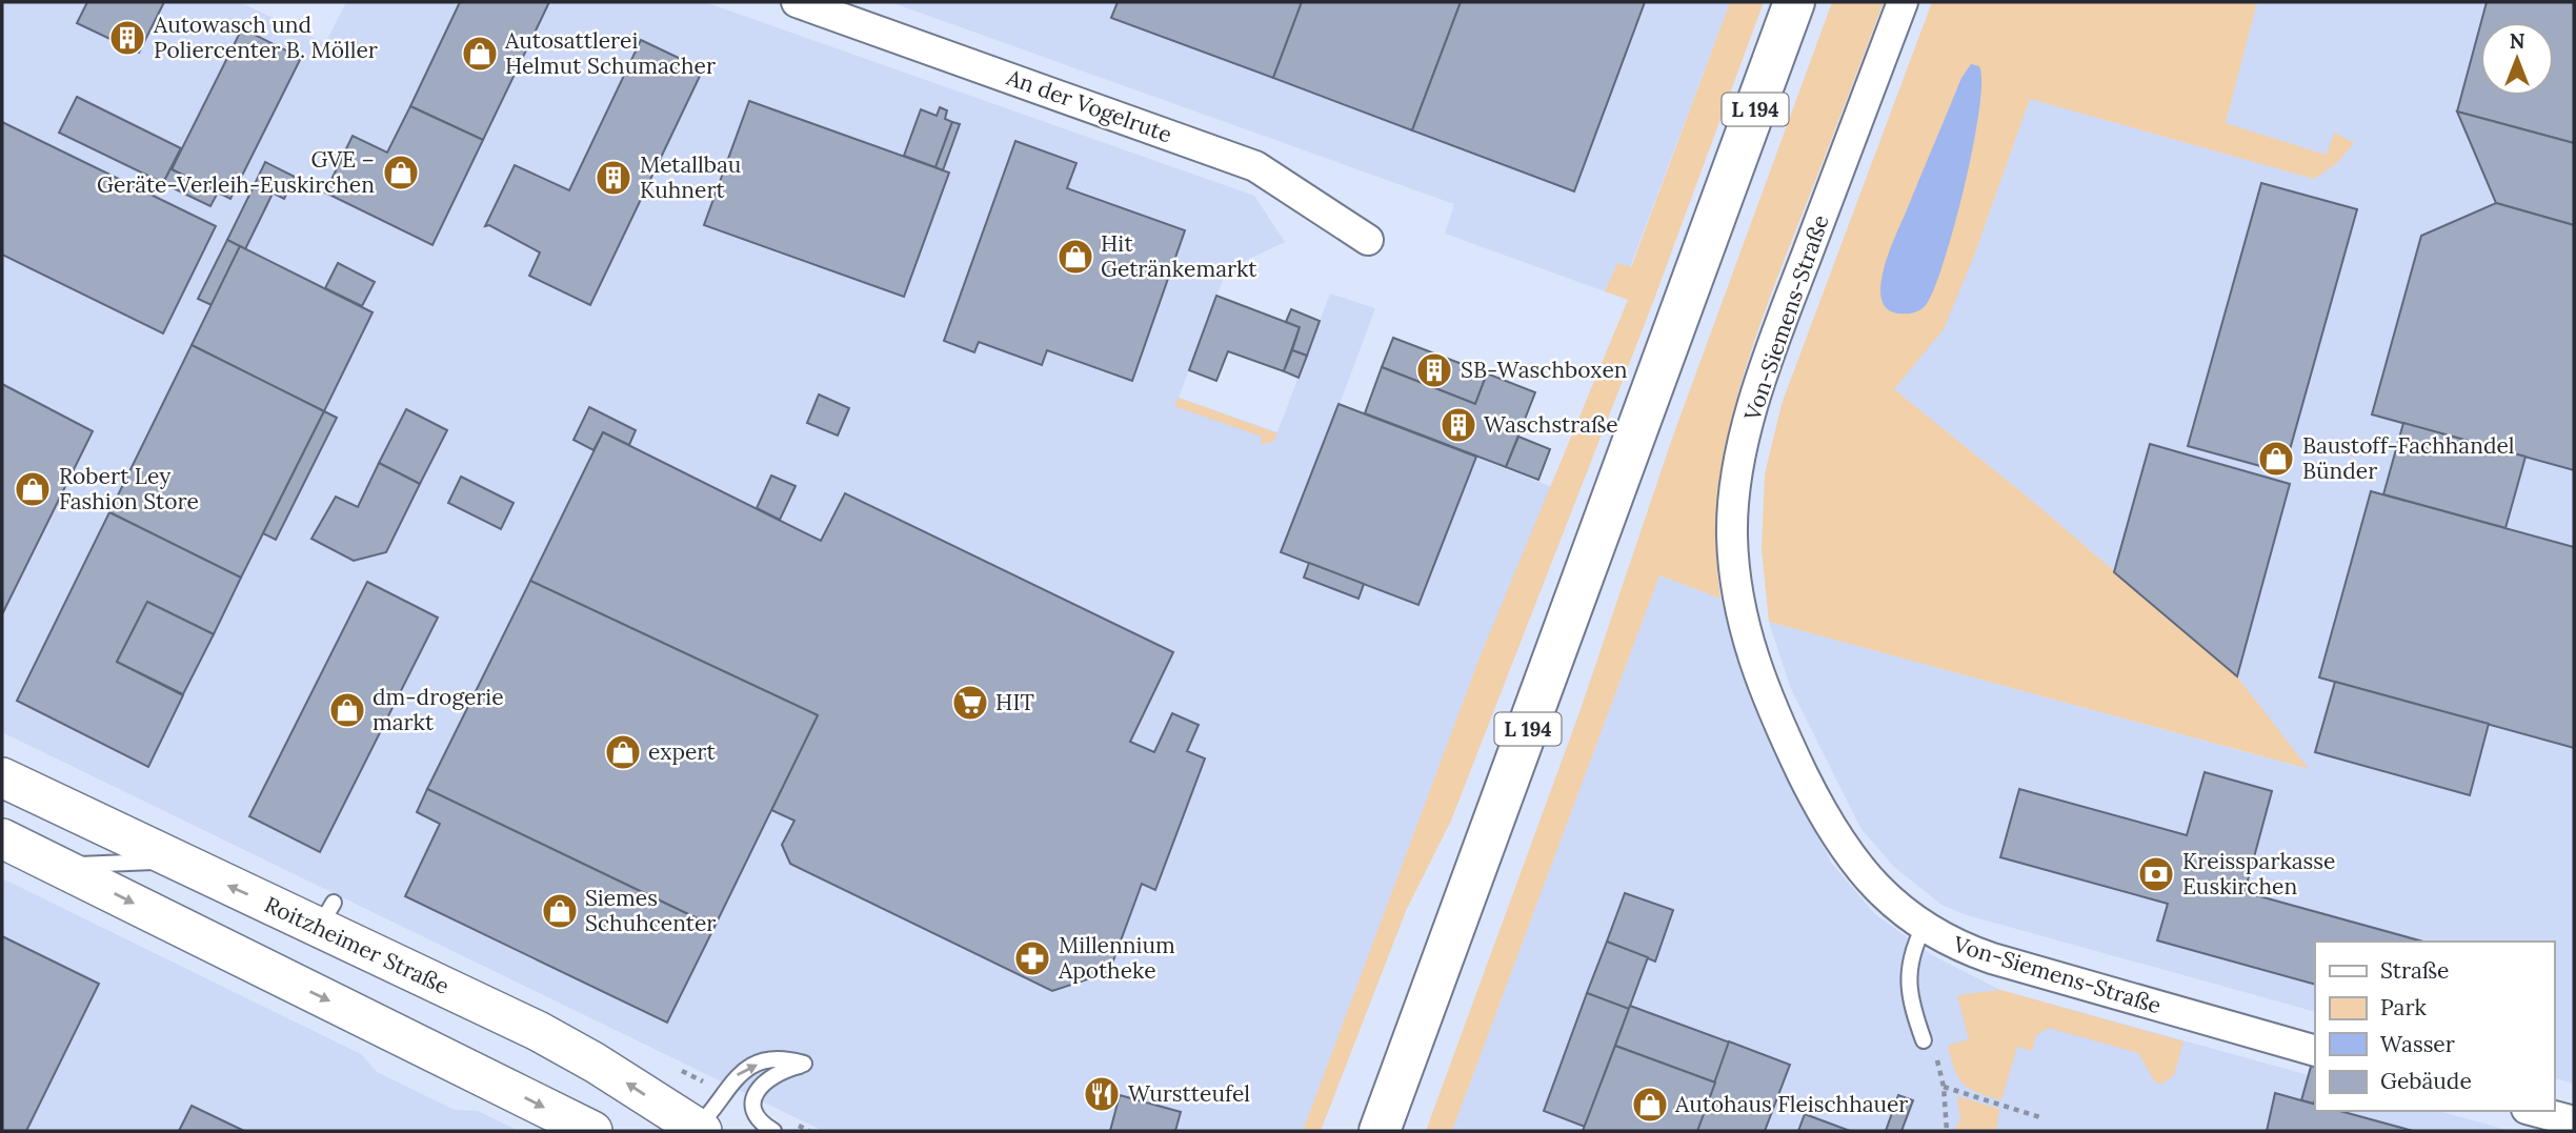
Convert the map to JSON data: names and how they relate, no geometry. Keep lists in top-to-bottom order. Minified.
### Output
{"streets":{"main road":["L 194"],"street":["An der Vogelrute","Von-Siemens-Straße","Roitzheimer Straße"]},"places":{"building":["Autowasch und Poliercenter B. Möller","Metallbau Kuhnert","SB-Waschboxen","Waschstraße"],"shop":["Autosattlerei Helmut Schumacher","GVE – Geräte-Verleih-Euskirchen","Hit Getränkemarkt","Baustoff-Fachhandel Bünder","Robert Ley Fashion Store","dm-drogerie markt","expert","Siemes Schuhcenter","Autohaus Fleischhauer"],"supermarket":["HIT"],"bank":["Kreissparkasse Euskirchen"],"pharmacy":["Millennium Apotheke"],"restaurant":["Wurstteufel"]},"legend":["Straße","Park","Wasser","Gebäude"],"north":"top"}
